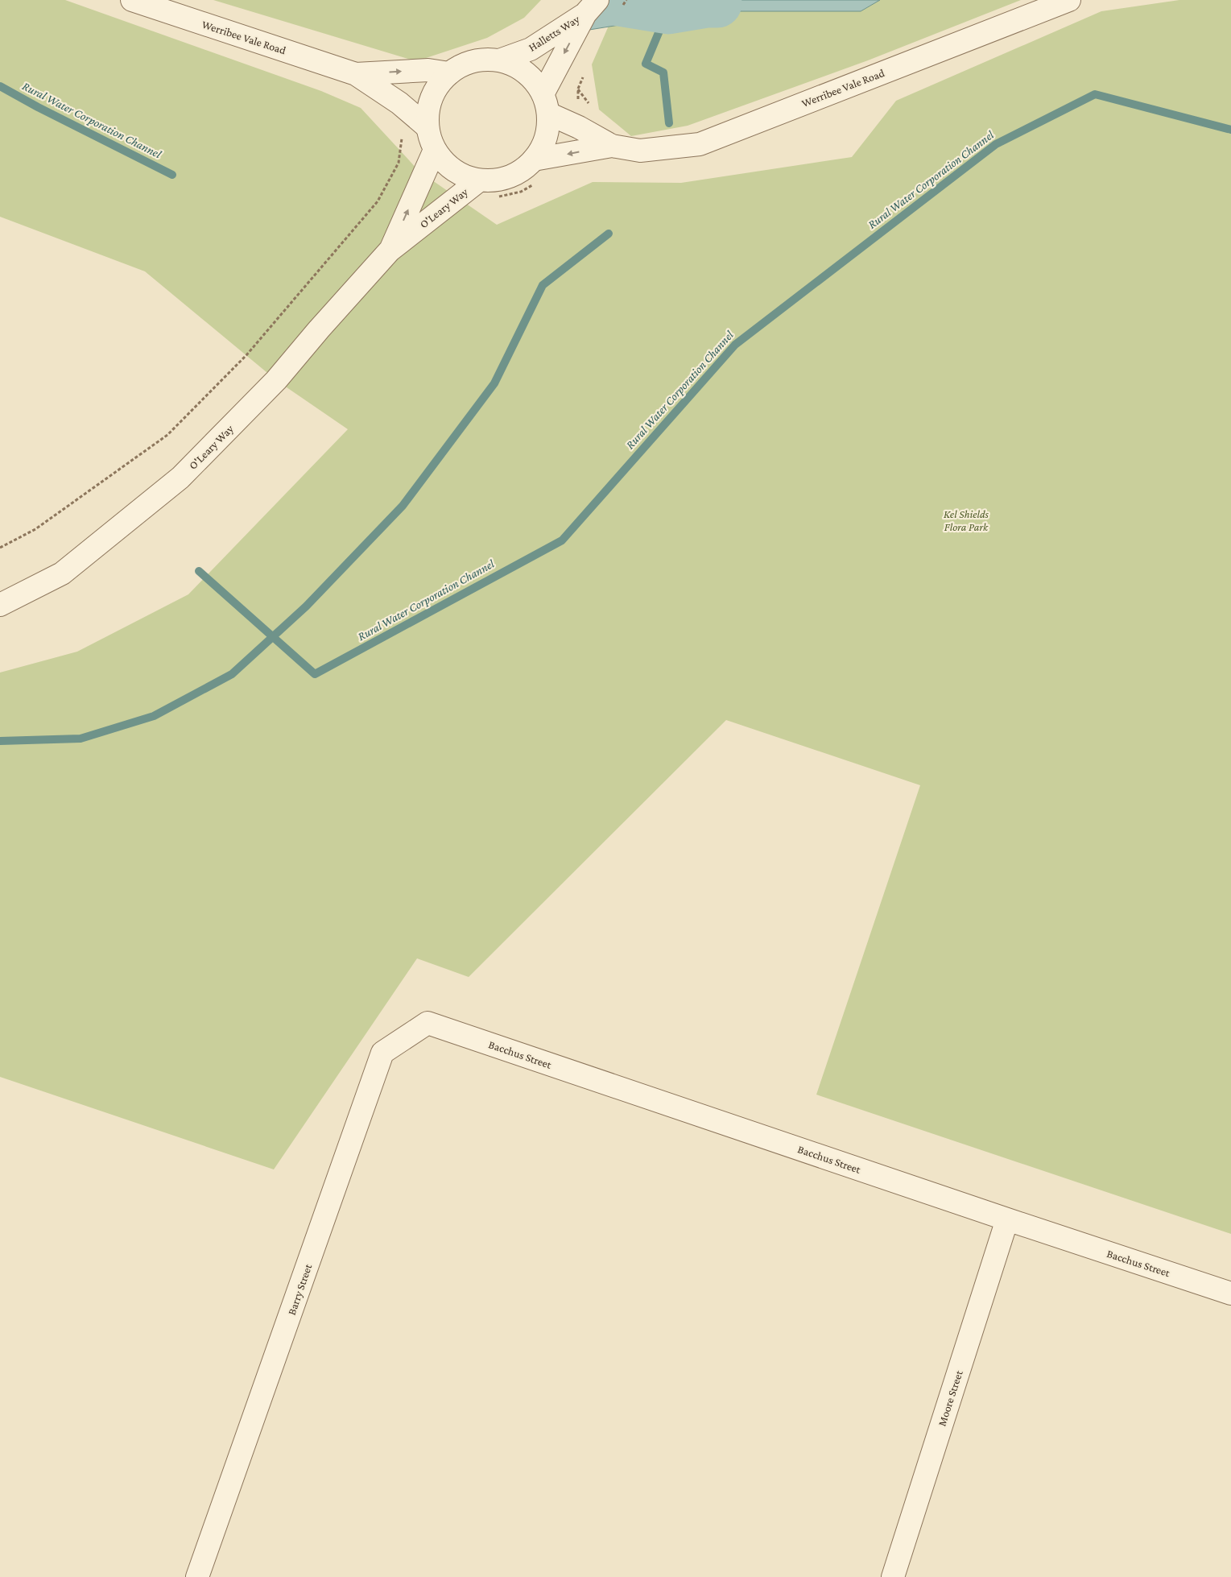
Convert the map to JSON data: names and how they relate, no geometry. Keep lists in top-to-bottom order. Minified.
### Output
{"streets":{"street":["Halletts Way","Werribee Vale Road","O'Leary Way","Bacchus Street","Barry Street","Moore Street"]},"crossings":[["Halletts Way","Werribee Vale Road"],["Halletts Way","O'Leary Way"],["Werribee Vale Road","O'Leary Way"],["Bacchus Street","Barry Street"],["Bacchus Street","Moore Street"]],"one_way":["Halletts Way"],"water":["Rural Water Corporation Channel"],"parks":["Kel Shields Flora Park"]}
